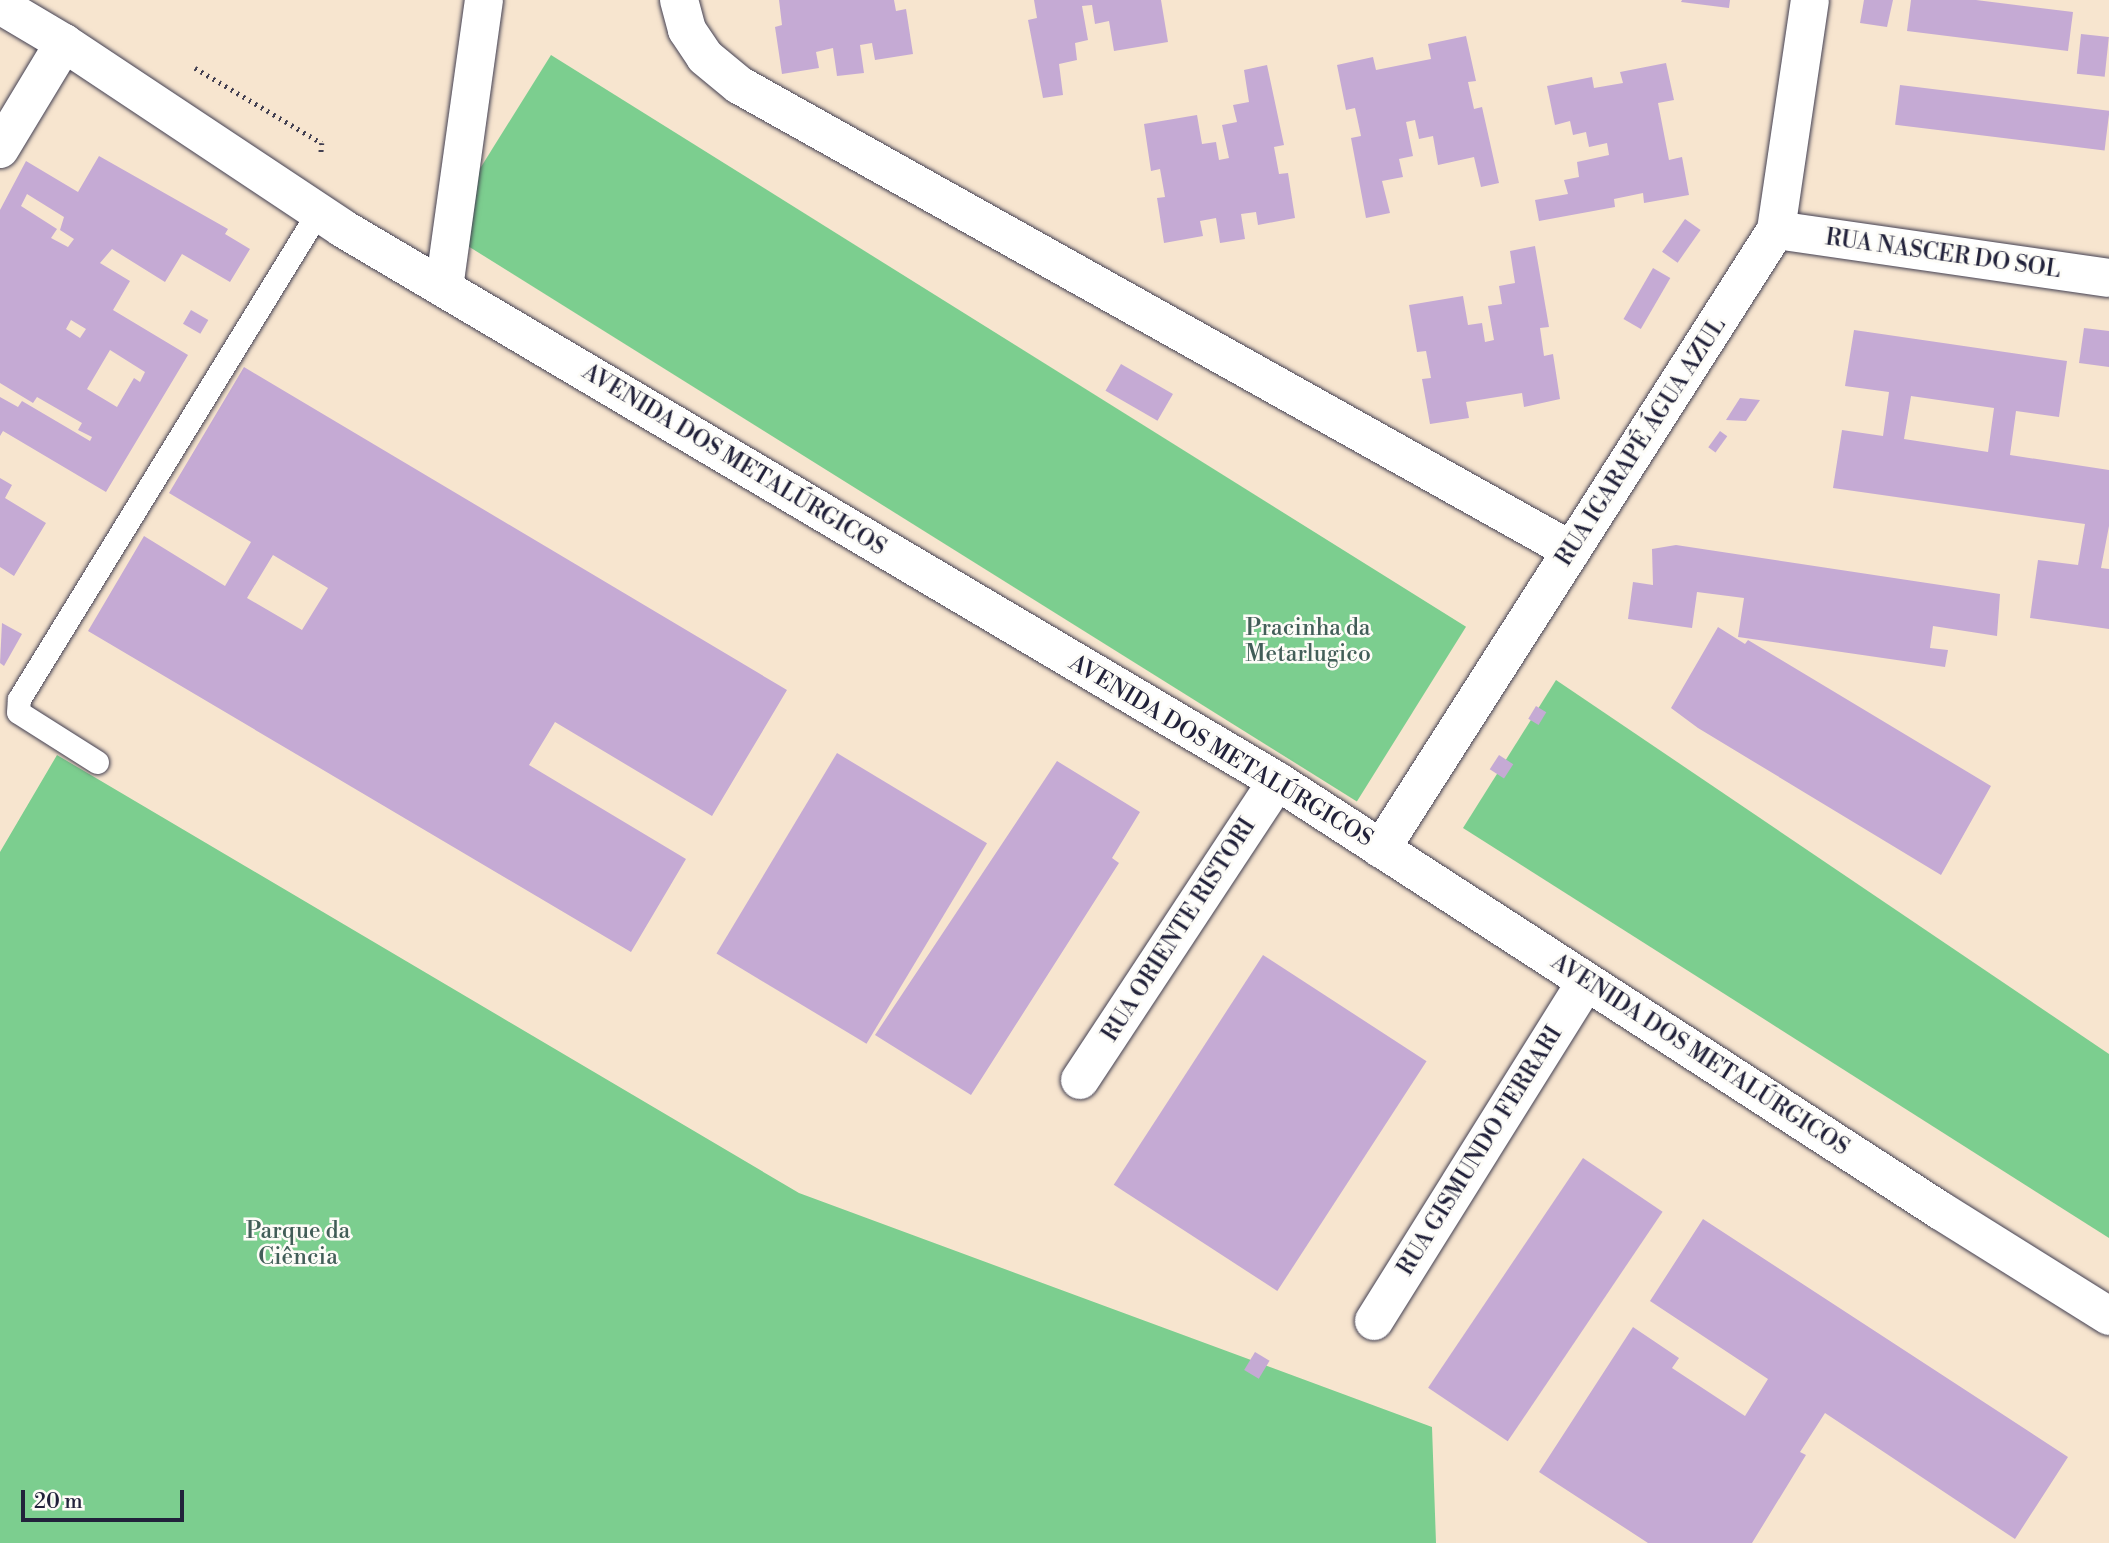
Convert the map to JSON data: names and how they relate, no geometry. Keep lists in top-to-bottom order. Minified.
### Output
{"streets":{"street":["RUA NASCER DO SOL","RUA IGARAPÉ ÁGUA AZUL","AVENIDA DOS METALÚRGICOS","RUA ORIENTE RISTORI","RUA GISMUNDO FERRARI"]},"crossings":[["RUA NASCER DO SOL","RUA IGARAPÉ ÁGUA AZUL"],["RUA IGARAPÉ ÁGUA AZUL","AVENIDA DOS METALÚRGICOS"],["AVENIDA DOS METALÚRGICOS","RUA ORIENTE RISTORI"],["AVENIDA DOS METALÚRGICOS","RUA GISMUNDO FERRARI"]],"parks":["Pracinha da Metarlugico","Parque da Ciência"],"scale_bar":"20 m"}
